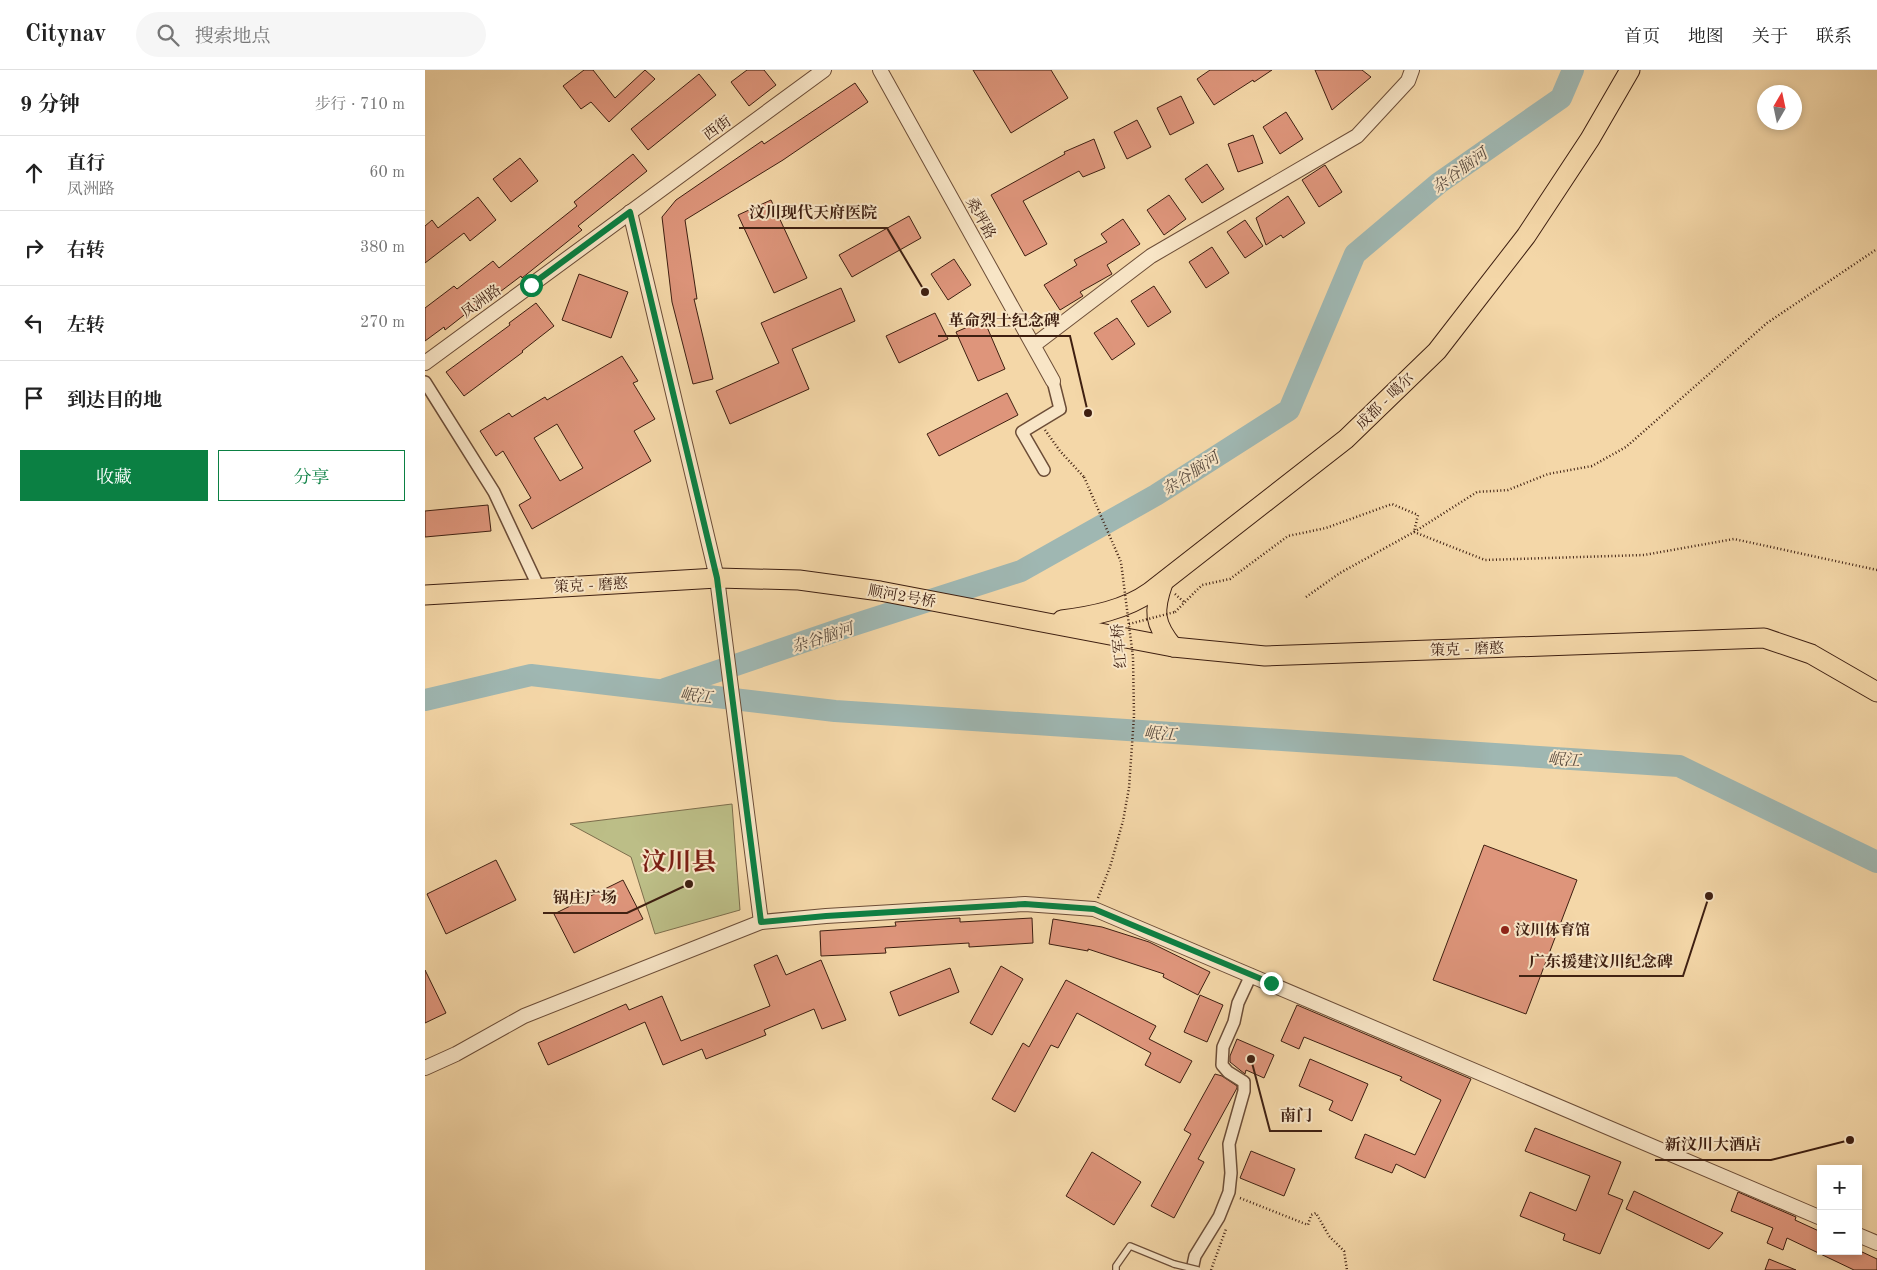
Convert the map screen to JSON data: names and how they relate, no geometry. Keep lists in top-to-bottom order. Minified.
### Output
{"streets":{"highway":["成都 - 噶尔","策克 - 磨憨","顺河2号桥"],"street":["西街","桑坪路","凤洲路"],"path":["红军桥"]},"crossings":[["西街","凤洲路"],["成都 - 噶尔","策克 - 磨憨"],["成都 - 噶尔","顺河2号桥"],["策克 - 磨憨","顺河2号桥"]],"districts":["汶川县"],"water":["杂谷脑河","岷江"],"places":["汶川现代天府医院","革命烈士纪念碑","锅庄广场","广东援建汶川纪念碑","汶川体育馆","南门","新汶川大酒店"],"north":"top","page":{"header":"Citynav","search":"搜索地点","nav":["首页","地图","关于","联系"],"heading":["9 分钟","步行 · 710 m"],"list":[["直行","凤洲路","60 m"],["右转","380 m"],["左转","270 m"],"到达目的地"],"buttons":["收藏","分享"],"map_buttons":["+","−"]}}
